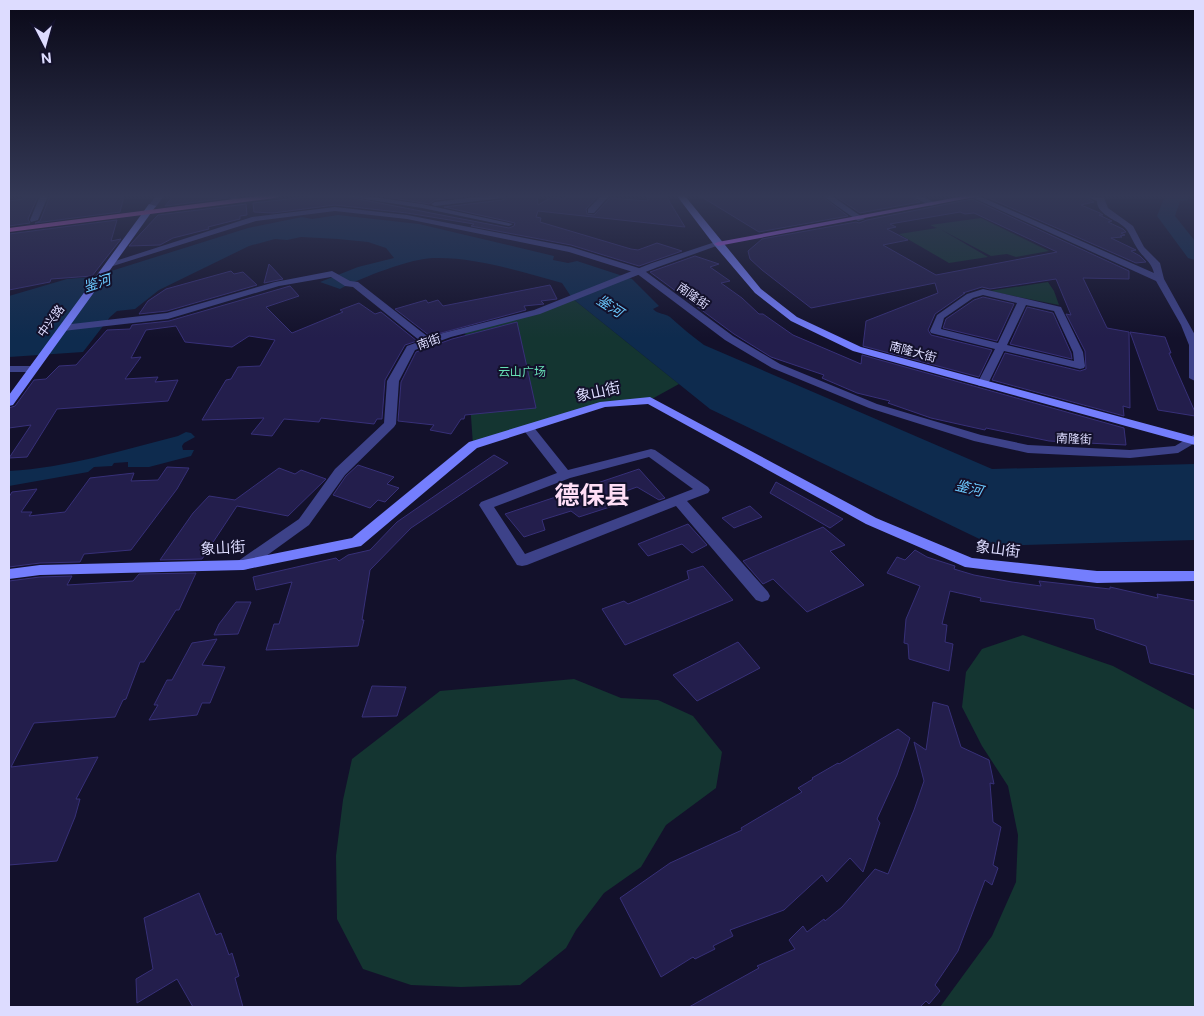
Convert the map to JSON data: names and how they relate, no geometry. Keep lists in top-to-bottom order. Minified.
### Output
{"streets":{"main road":["中兴路","南隆大街","象山街"],"street":["南隆街","南街"]},"crossings":[["南隆街","中兴路"],["南隆街","南街"],["南隆街","南隆大街"],["南街","南隆大街"],["南街","象山街"]],"districts":["德保县"],"water":["鉴河"],"parks":["云山广场"],"north":"bottom"}
